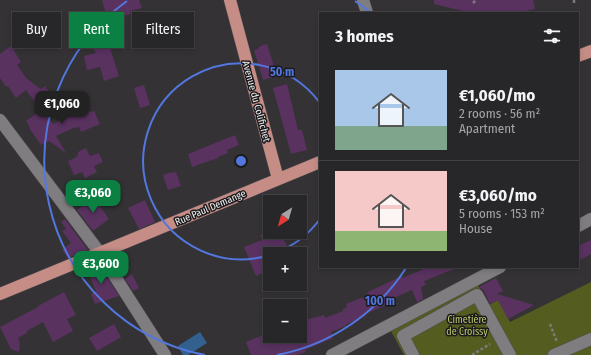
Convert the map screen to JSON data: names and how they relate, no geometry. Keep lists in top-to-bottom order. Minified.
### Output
{"streets":{"main road":["Avenue du Colifichet","Rue Paul Demange"]},"crossings":[["Avenue du Colifichet","Rue Paul Demange"]],"parks":["Cimetière de Croissy"],"north":"bottom left","page":{"chip":["Buy","Rent","Filters"],"heading":"3 homes","list":[{"name":"€1,060/mo","note":"2 rooms · 56 m² · Apartment"},{"name":"€3,060/mo","note":"5 rooms · 153 m² · House"}],"price":["€1,060","€3,060","€3,600"],"map_buttons":["+","−"]},"rings":["50 m","100 m"]}
